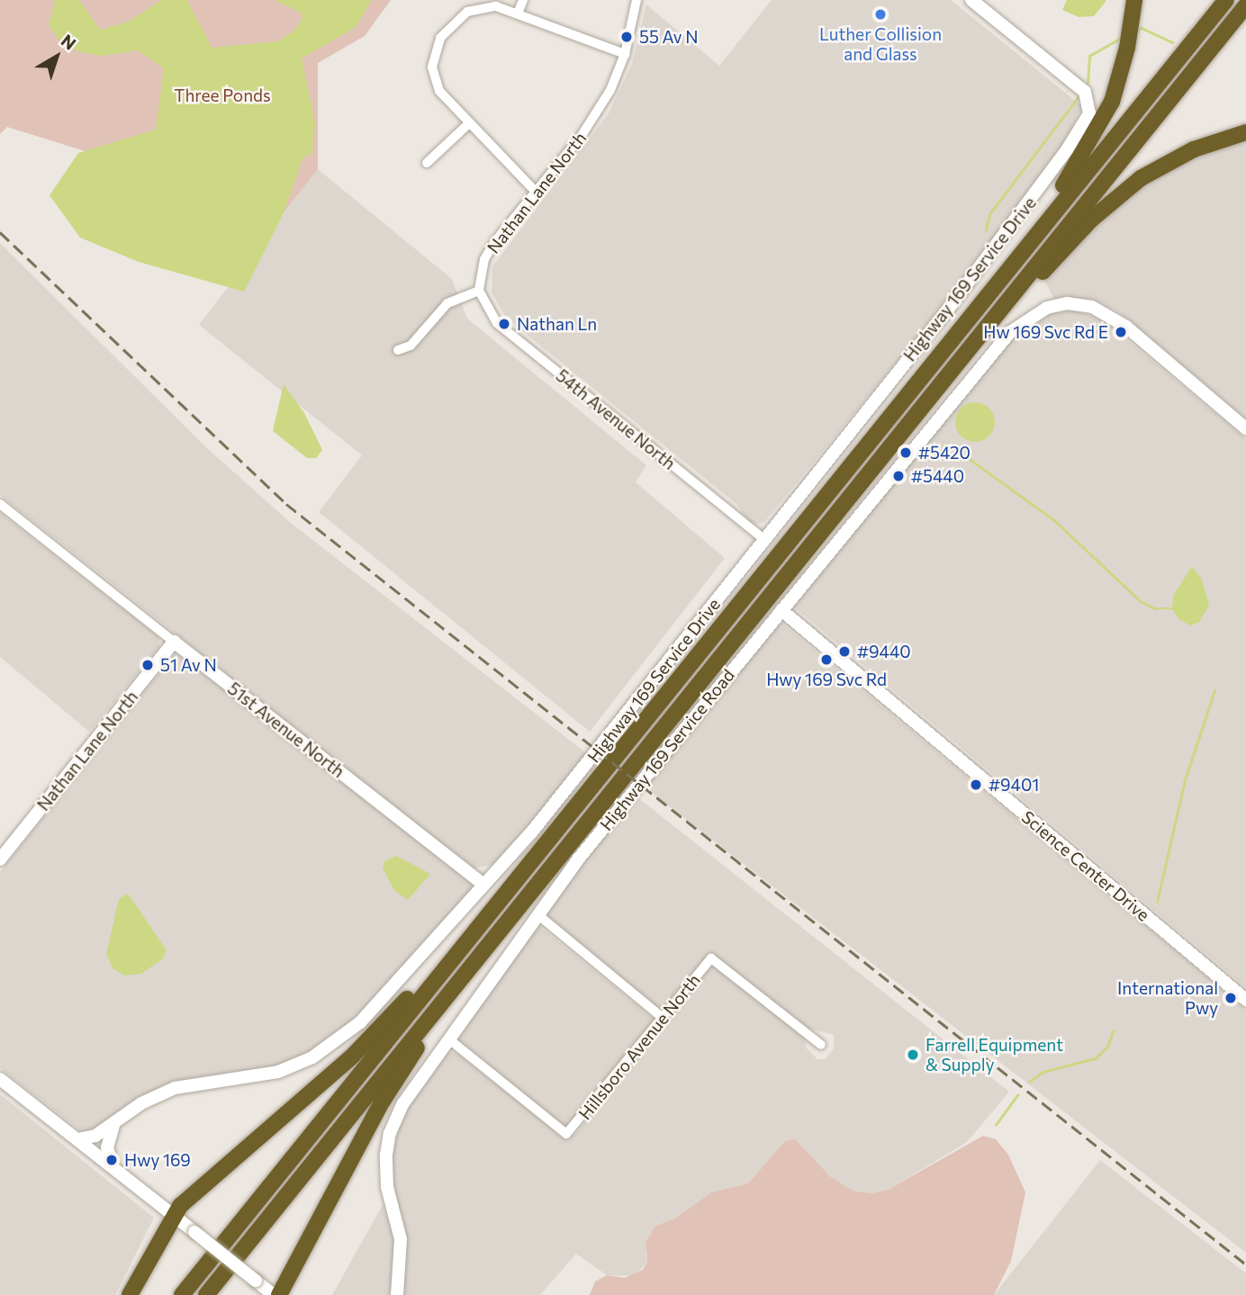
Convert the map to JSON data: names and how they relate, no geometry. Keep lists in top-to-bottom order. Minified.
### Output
{"streets":{"street":["Nathan Lane North","Highway 169 Service Drive","54th Avenue North","51st Avenue North","Highway 169 Service Road","Science Center Drive","Hillsboro Avenue North"]},"crossings":[["Nathan Lane North","54th Avenue North"],["Nathan Lane North","51st Avenue North"],["Highway 169 Service Drive","54th Avenue North"],["Highway 169 Service Drive","51st Avenue North"],["Highway 169 Service Road","Science Center Drive"],["Highway 169 Service Road","Hillsboro Avenue North"]],"parks":["Three Ponds"],"places":["Luther Collision and Glass","55 Av N","Nathan Ln","Hw 169 Svc Rd E","#5420","#5440","#9440","Hwy 169 Svc Rd","51 Av N","#9401","International Pwy","Farrell Equipment & Supply","Hwy 169"],"north":"top right"}
